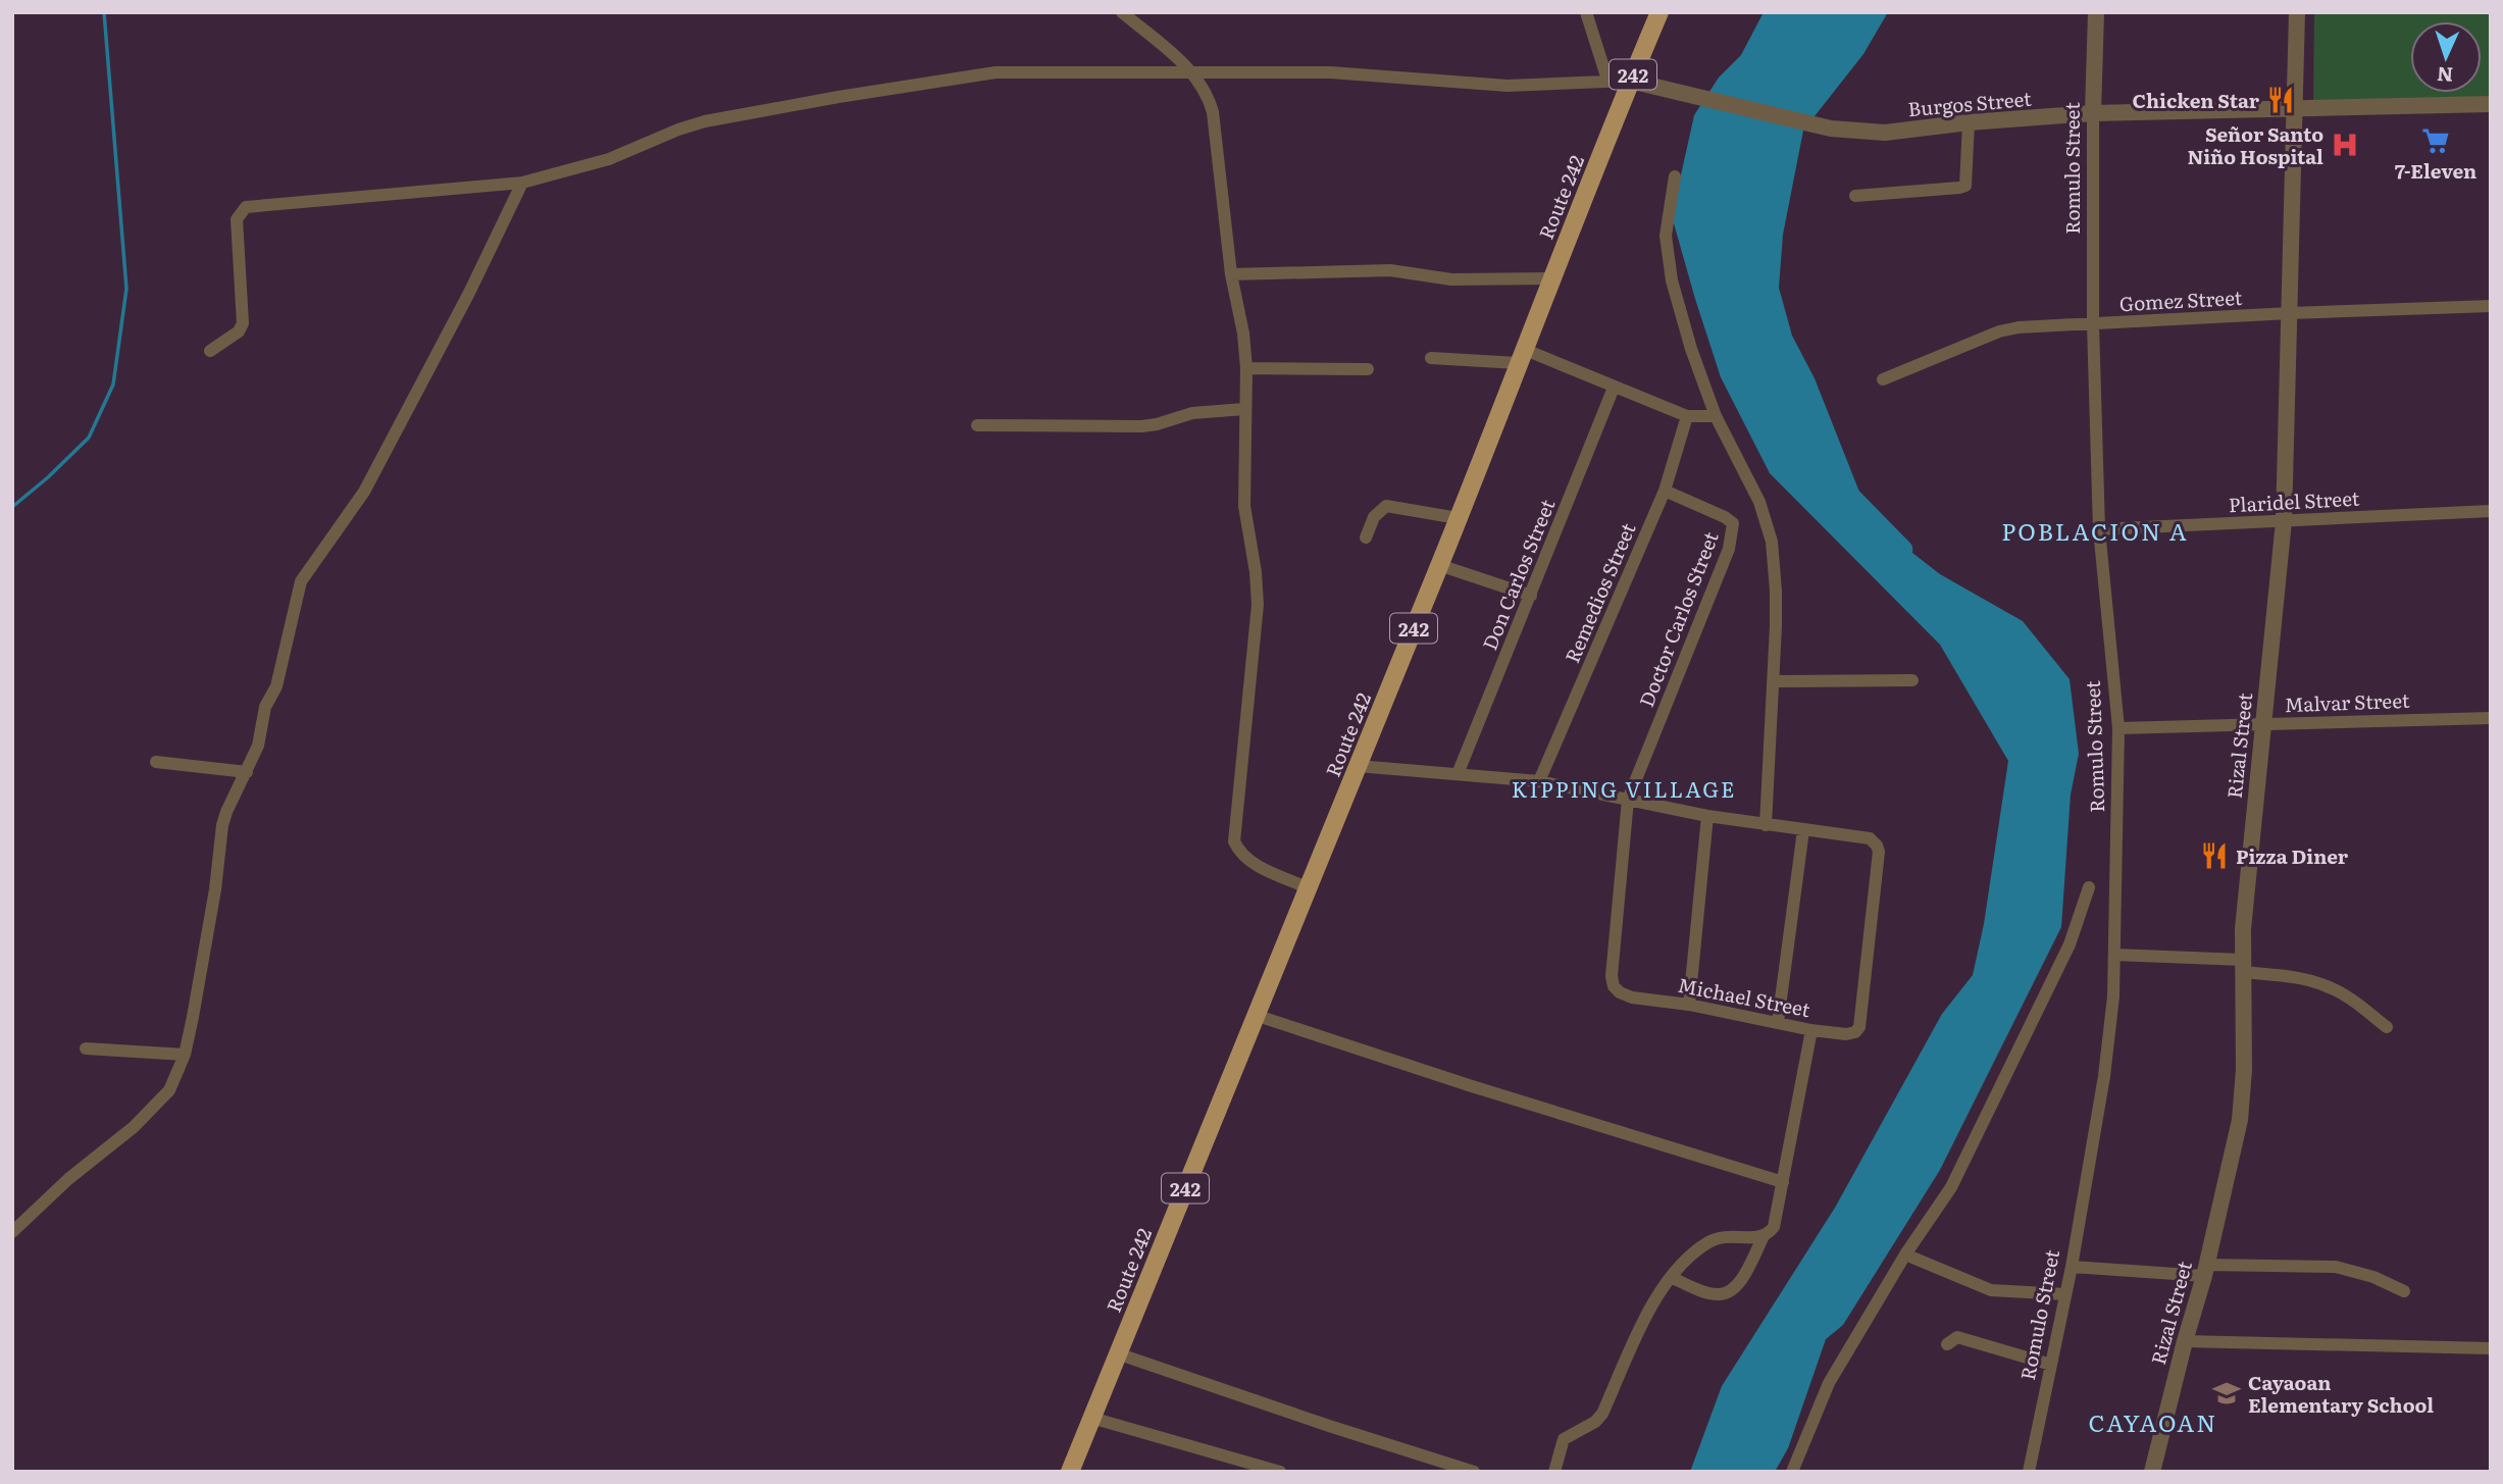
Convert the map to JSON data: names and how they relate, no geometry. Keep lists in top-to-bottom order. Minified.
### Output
{"streets":{"main road":["242","Route 242"],"street":["Burgos Street","Romulo Street","Gomez Street","Plaridel Street","Don Carlos Street","Remedios Street","Doctor Carlos Street","Malvar Street","Rizal Street","Michael Street"]},"crossings":[["Burgos Street","Romulo Street"],["Burgos Street","Route 242"],["Burgos Street","Rizal Street"],["Romulo Street","Gomez Street"],["Romulo Street","Plaridel Street"],["Romulo Street","Malvar Street"],["Gomez Street","Rizal Street"],["Plaridel Street","Rizal Street"],["Remedios Street","Doctor Carlos Street"],["Doctor Carlos Street","Michael Street"],["Malvar Street","Rizal Street"]],"districts":["POBLACION A","KIPPING VILLAGE","CAYAOAN"],"places":{"restaurant":["Chicken Star","Pizza Diner"],"supermarket":["7-Eleven"],"hospital":["Señor Santo Niño Hospital"],"school or university":["Cayaoan Elementary School"]},"north":"bottom"}
